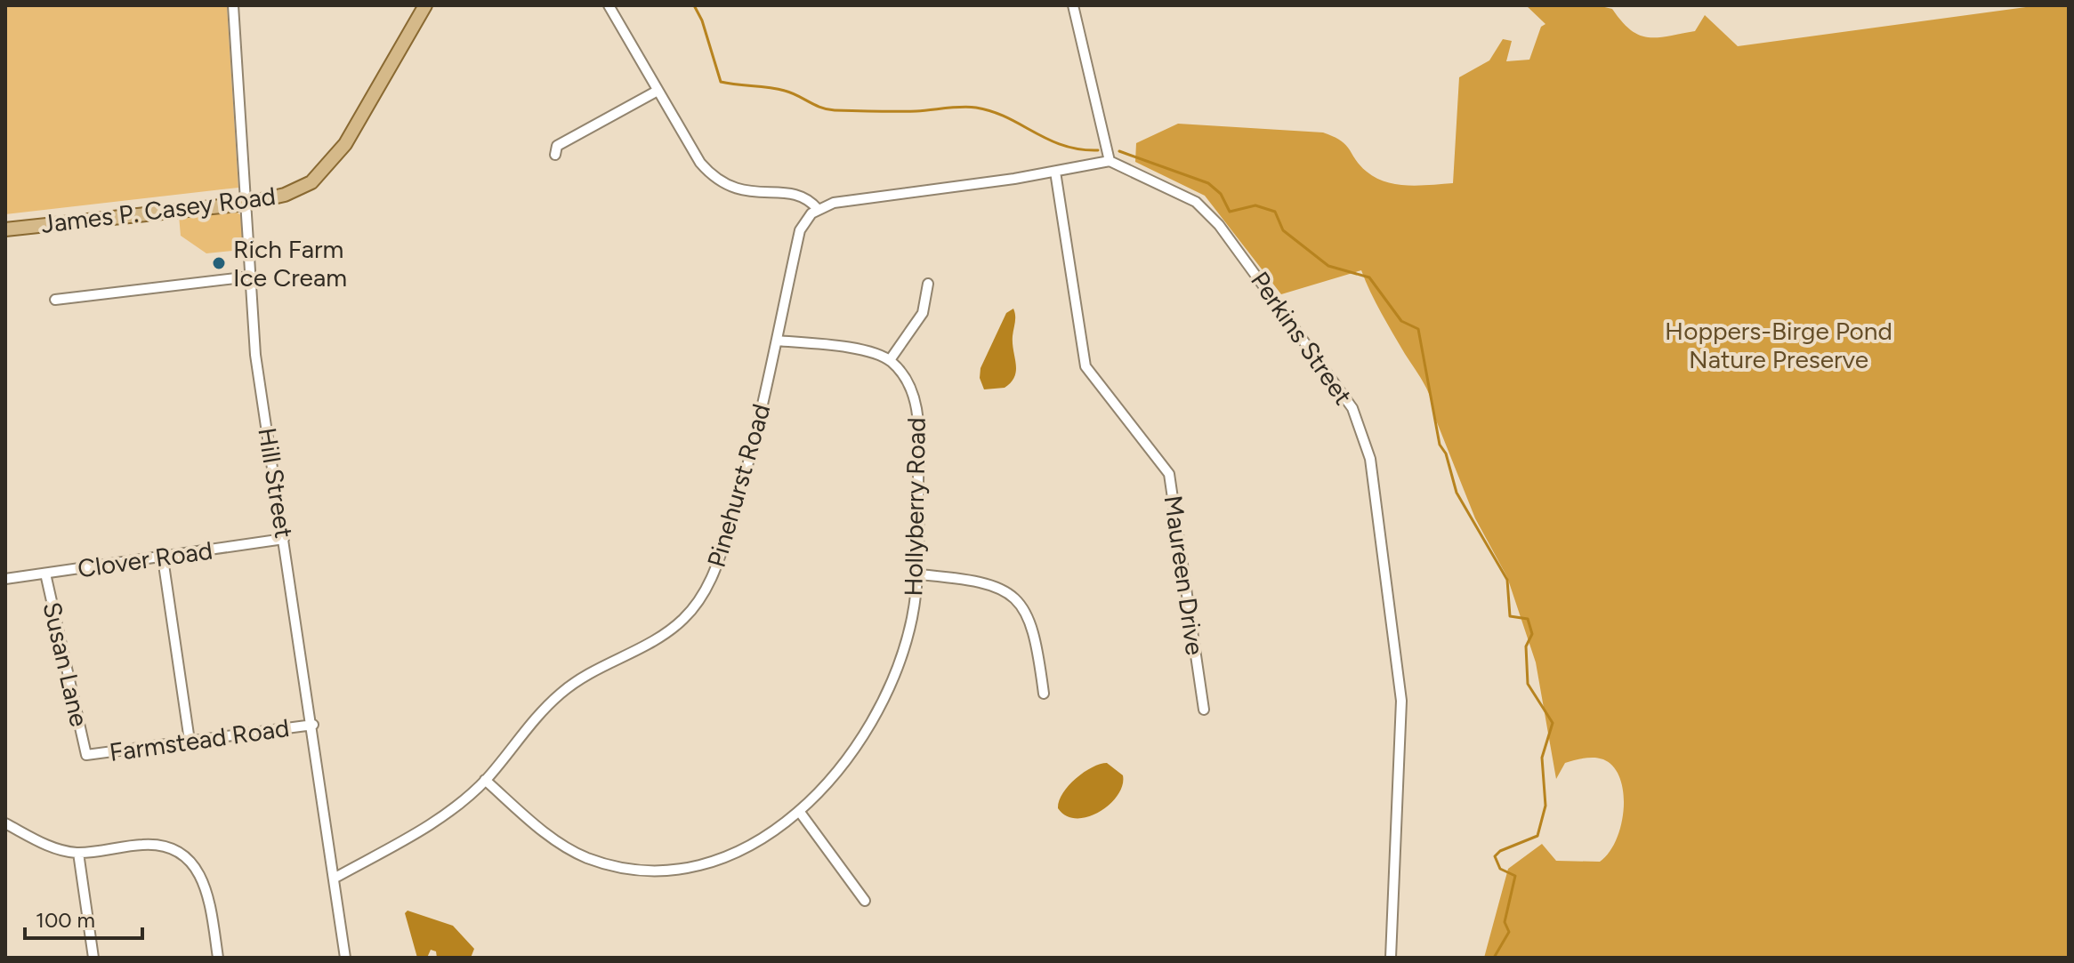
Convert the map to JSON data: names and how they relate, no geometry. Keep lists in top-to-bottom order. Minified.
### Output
{"streets":{"main road":["James P. Casey Road"],"street":["Perkins Street","Hill Street","Pinehurst Road","Hollyberry Road","Clover Road","Maureen Drive","Susan Lane","Farmstead Road"]},"crossings":[["James P. Casey Road","Hill Street"],["Hill Street","Pinehurst Road"],["Hill Street","Clover Road"],["Hill Street","Farmstead Road"],["Pinehurst Road","Hollyberry Road"],["Clover Road","Susan Lane"],["Susan Lane","Farmstead Road"]],"parks":["Hoppers-Birge Pond Nature Preserve"],"places":["Rich Farm Ice Cream"],"scale_bar":"100 m"}
